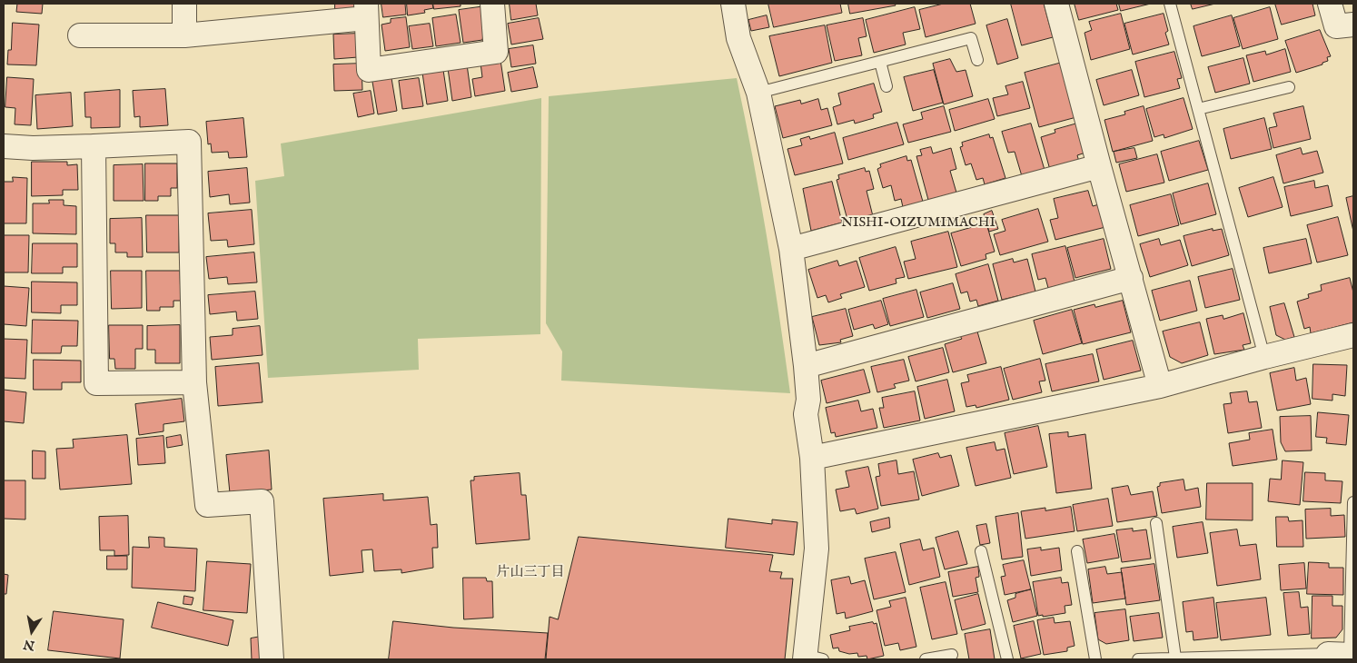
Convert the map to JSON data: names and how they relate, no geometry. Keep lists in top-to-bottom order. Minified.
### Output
{"districts":["NISHI-OIZUMIMACHI","片山三丁目"],"north":"bottom"}
